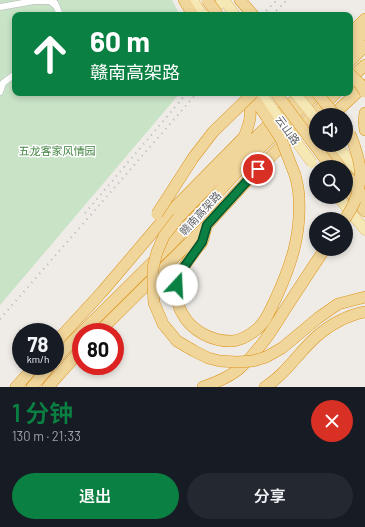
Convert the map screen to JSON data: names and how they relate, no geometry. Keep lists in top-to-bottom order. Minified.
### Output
{"streets":{"highway":["赣南高架路"],"main road":["云山路"]},"parks":["五龙客家风情园"],"page":{"turn":["60 m","赣南高架路"],"speed":"78 km/h","limit":"80","heading":["1 分钟","130 m · 21:33"],"buttons":["退出","分享"]}}
